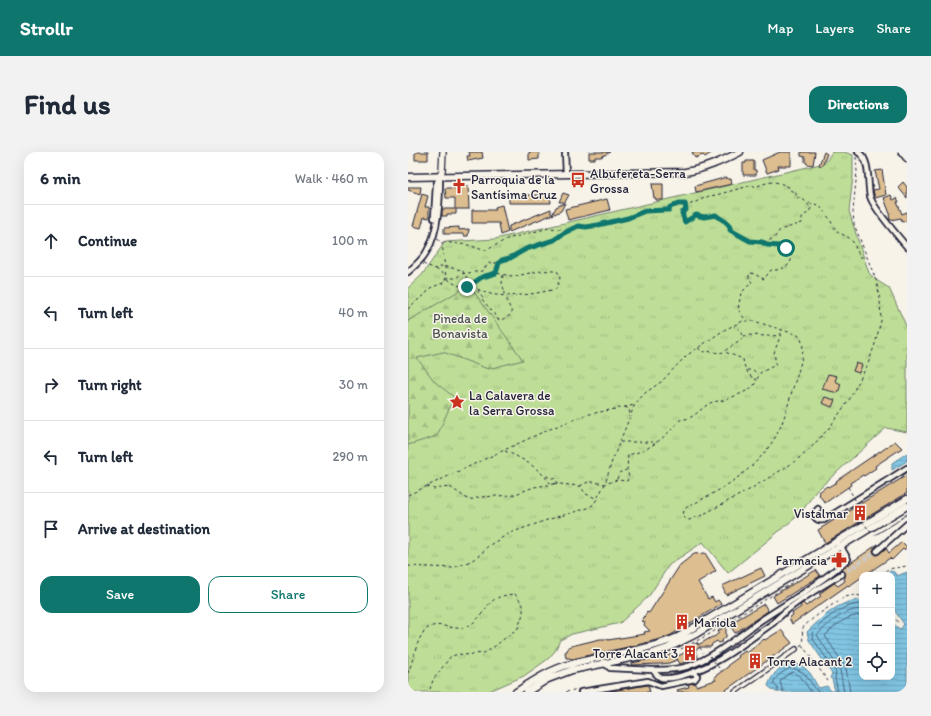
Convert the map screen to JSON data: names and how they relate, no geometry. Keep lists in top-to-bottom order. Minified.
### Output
{"parks":["Pineda de Bonavista"],"places":{"bus stop":["Albufereta-Serra Grossa"],"church":["Parroquia de la Santísima Cruz"],"place":["La Calavera de la Serra Grossa"],"building":["Vistalmar","Mariola","Torre Alacant 3","Torre Alacant 2"],"pharmacy":["Farmacia"]},"page":{"header":"Strollr","nav":["Map","Layers","Share"],"buttons":["Directions",["Save","Share"]],"title":"Find us","heading":["6 min","Walk · 460 m"],"list":[["Continue","100 m"],["Turn left","40 m"],["Turn right","30 m"],["Turn left","290 m"],"Arrive at destination"],"map_buttons":["+","−"]}}
